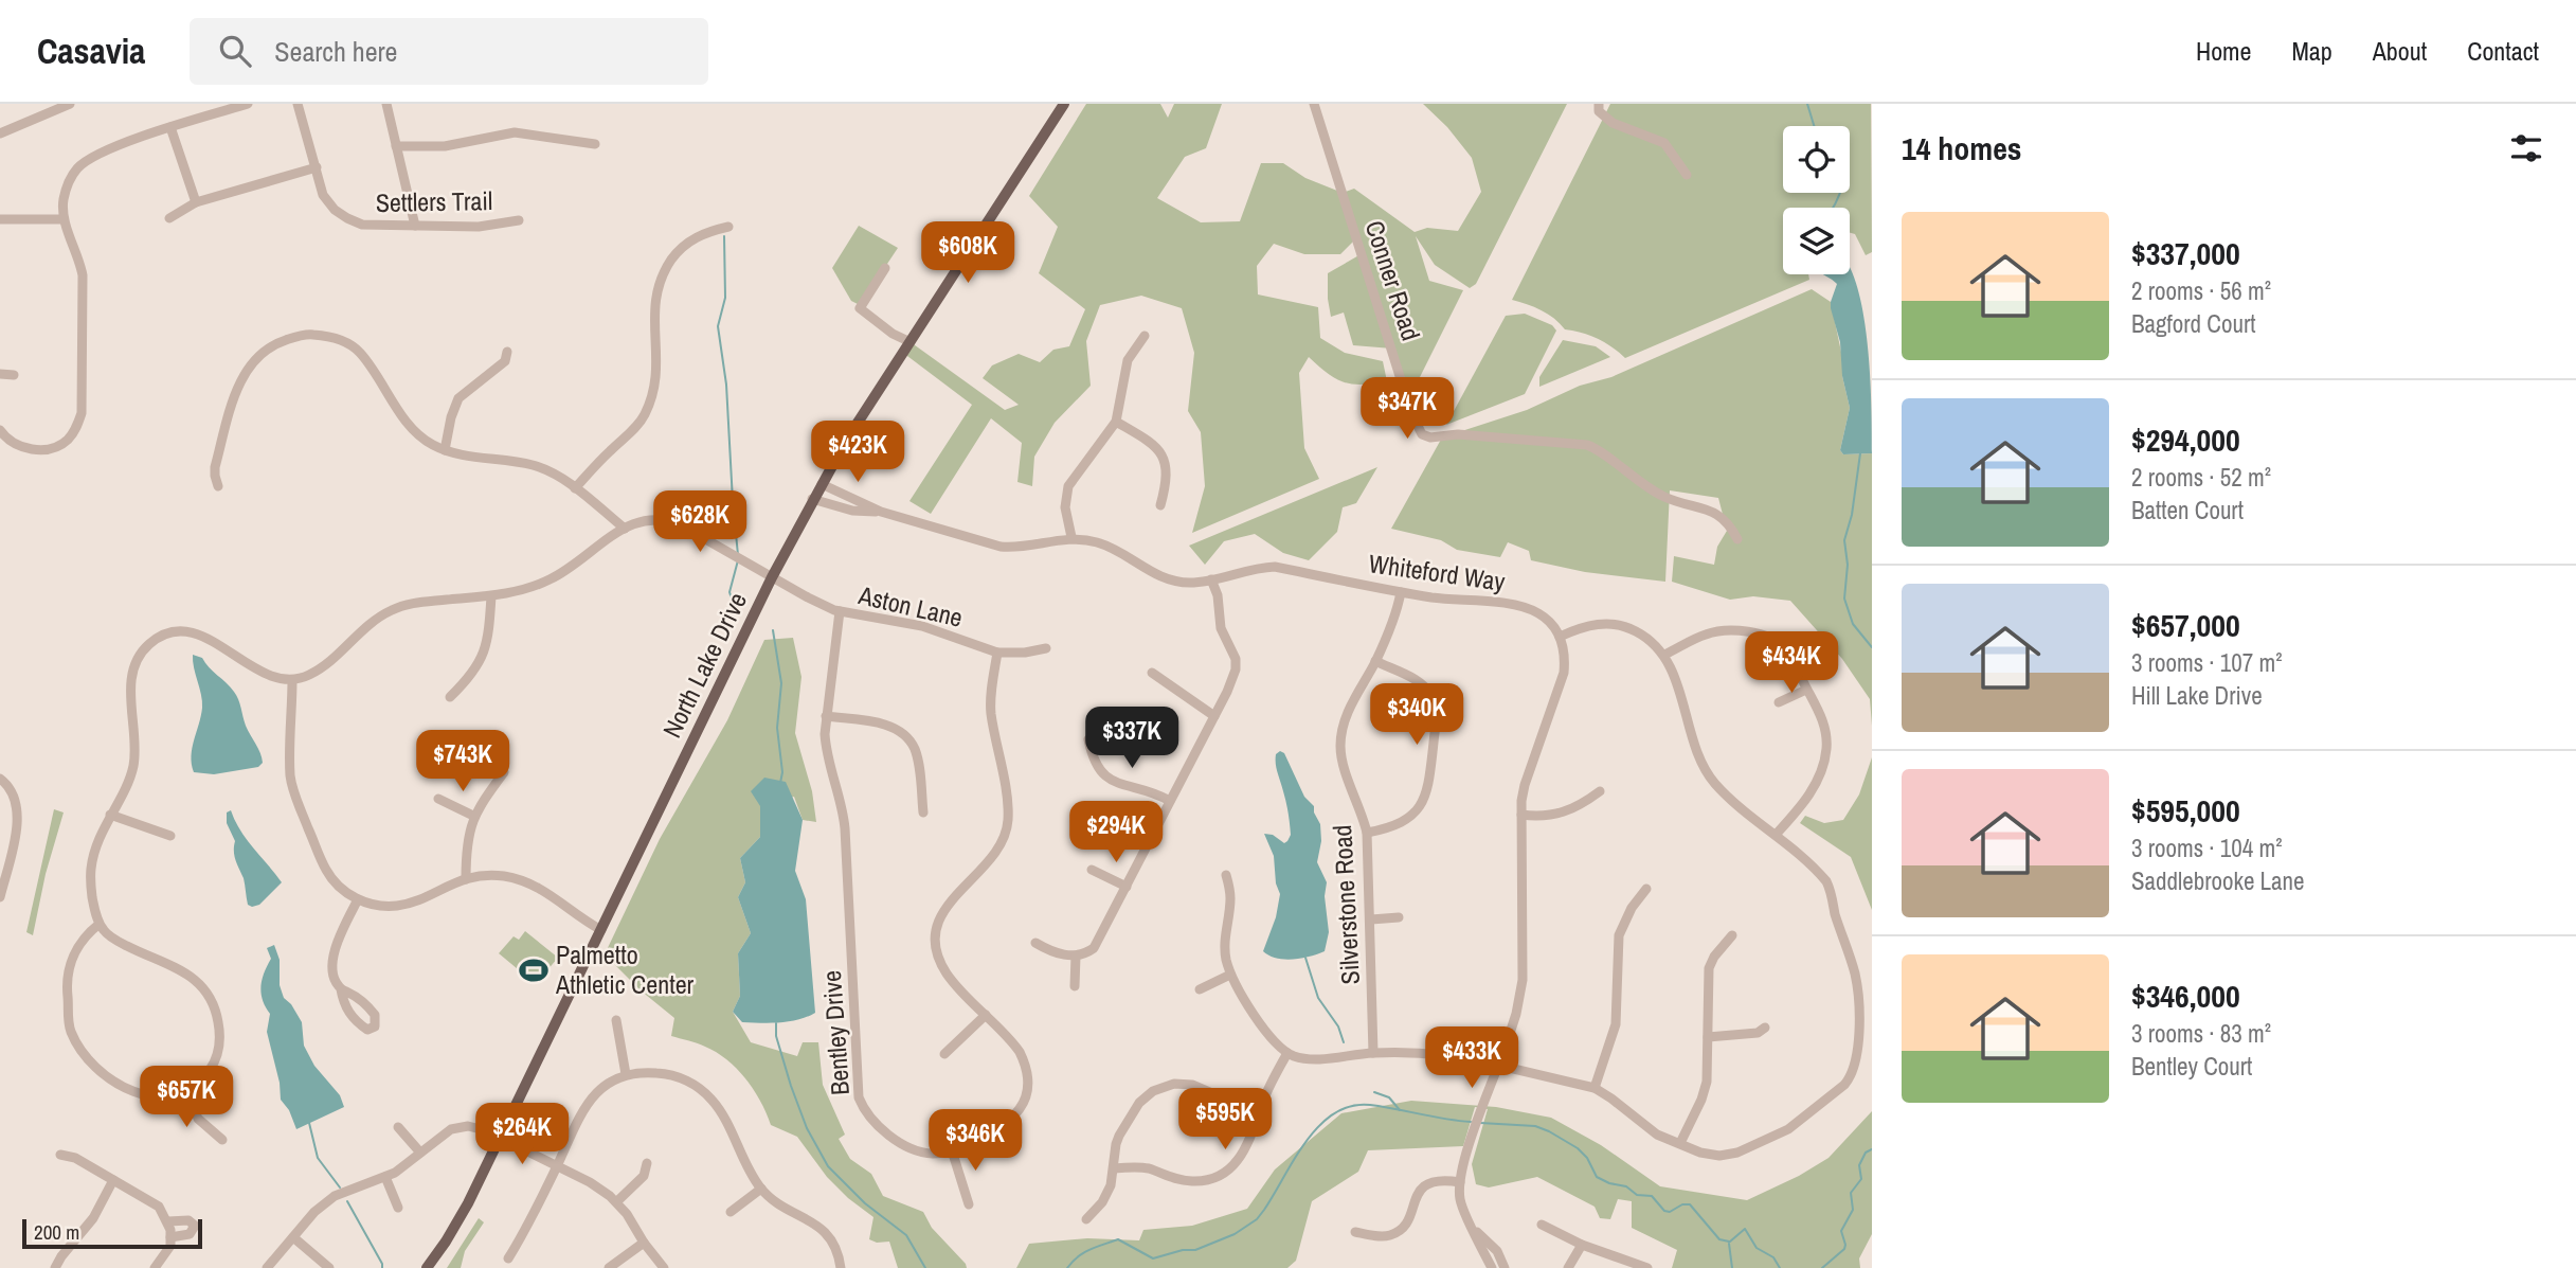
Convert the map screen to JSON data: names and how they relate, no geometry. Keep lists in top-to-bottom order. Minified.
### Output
{"streets":{"main road":["North Lake Drive"],"street":["Settlers Trail","Conner Road","Whiteford Way","Aston Lane","Silverstone Road","Bentley Drive"]},"crossings":[["Whiteford Way","North Lake Drive"],["Whiteford Way","Silverstone Road"],["Aston Lane","North Lake Drive"],["Aston Lane","Bentley Drive"]],"places":{"sports":["Palmetto Athletic Center"]},"scale_bar":"200 m","page":{"header":"Casavia","search":"Search here","nav":["Home","Map","About","Contact"],"heading":"14 homes","list":[{"name":"$337,000","note":"2 rooms · 56 m² · Bagford Court"},{"name":"$294,000","note":"2 rooms · 52 m² · Batten Court"},{"name":"$657,000","note":"3 rooms · 107 m² · Hill Lake Drive"},{"name":"$595,000","note":"3 rooms · 104 m² · Saddlebrooke Lane"},{"name":"$346,000","note":"3 rooms · 83 m² · Bentley Court"}],"price":["$608K","$347K","$423K","$628K","$434K","$340K","$337K","$743K","$294K","$433K","$657K","$595K","$264K","$346K"],"scale":"200 m"}}
